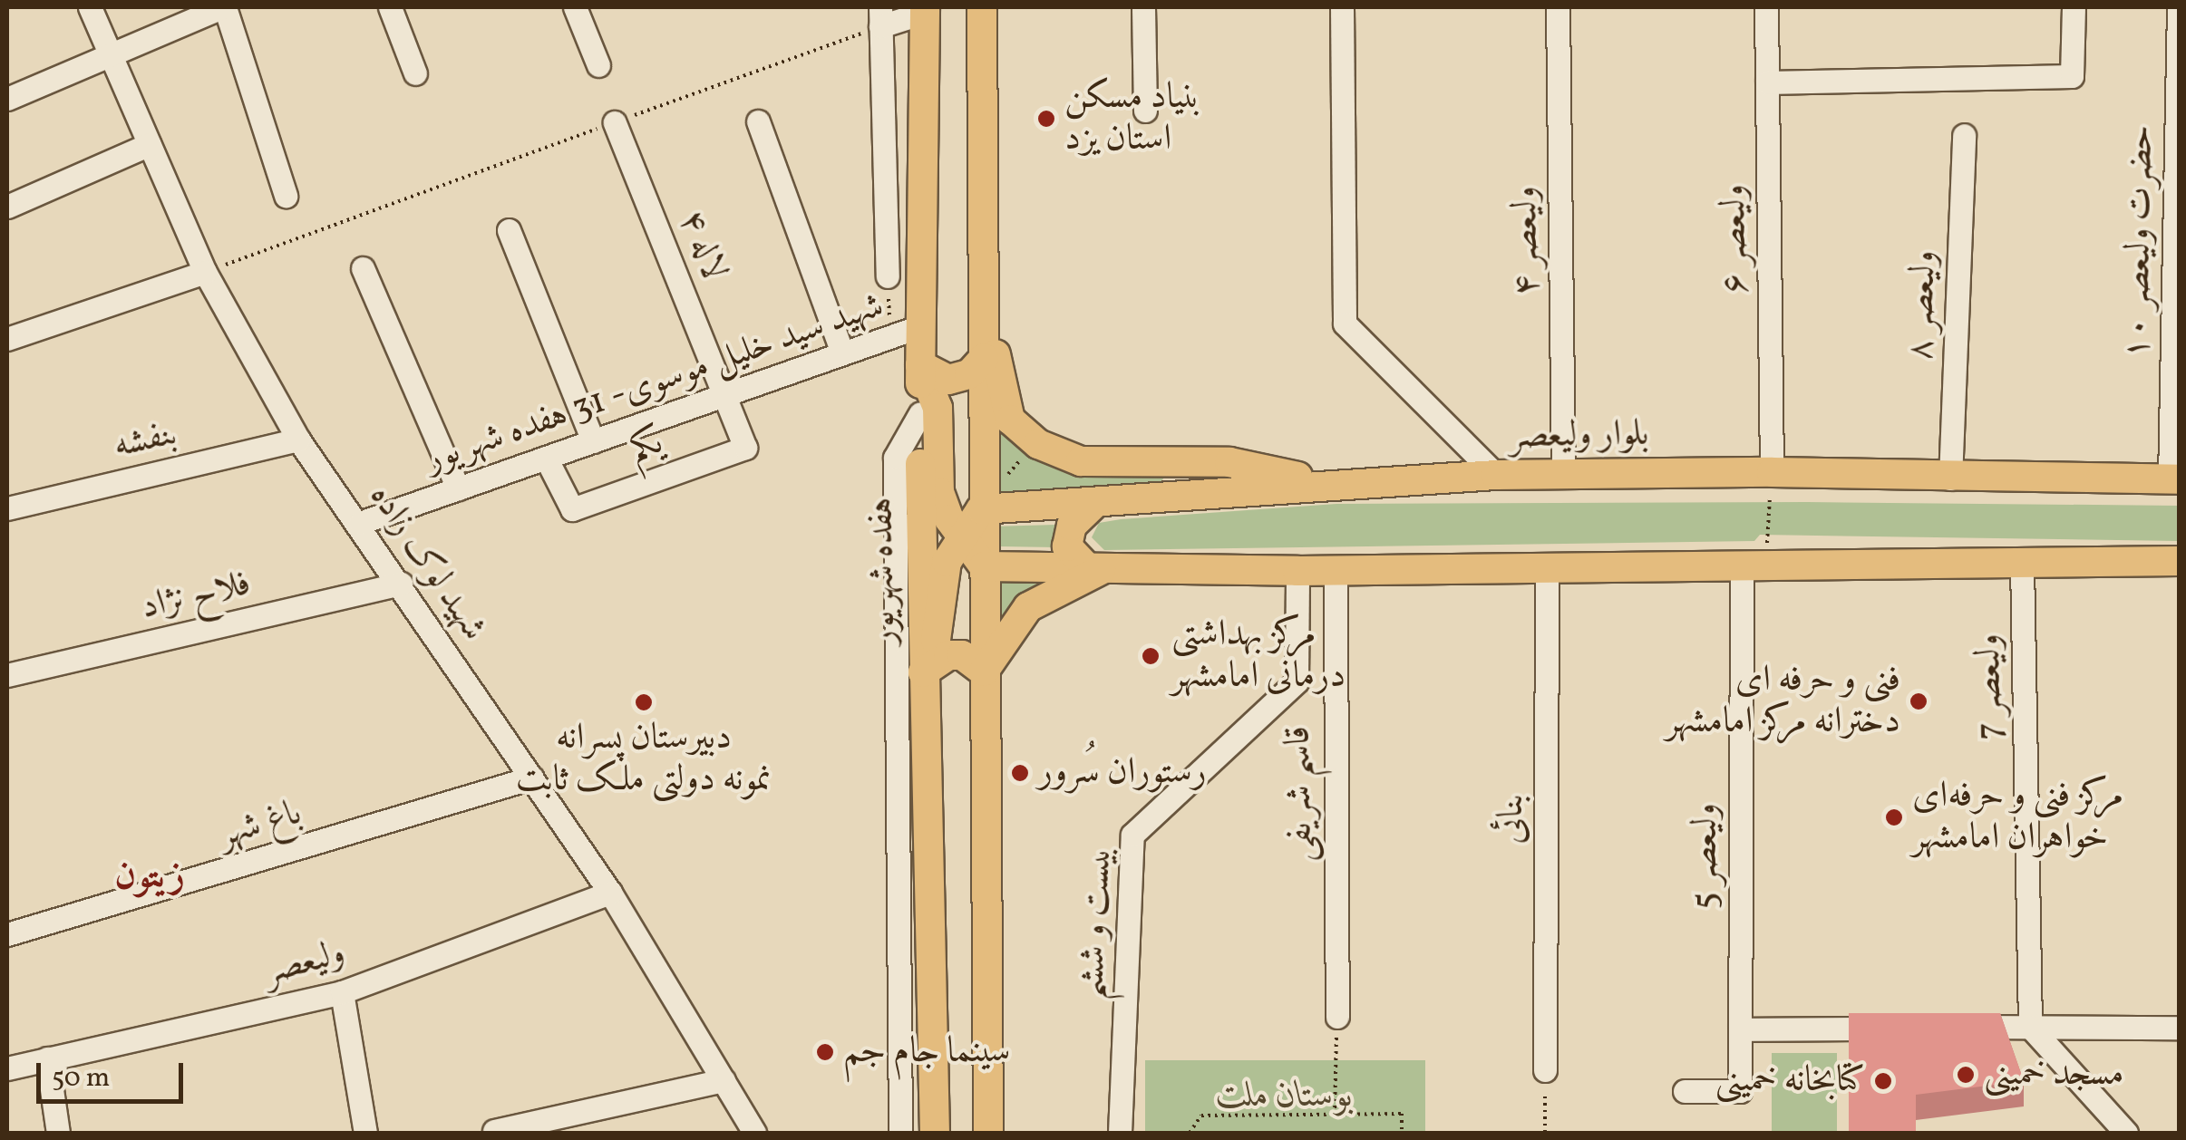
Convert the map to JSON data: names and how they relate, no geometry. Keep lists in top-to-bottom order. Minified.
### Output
{"streets":{"main road":["بلوار ولیعصر","هفده شهریور"],"street":["ولیعصر ۶","ولیعصر ۴","حضرت ولیعصر ۱۰","لاله ۴","ولیعصر ۸","شهید سید خلیل موسوی- 31 هفده شهریور","بنفشه","یکم","شهید لوک زاده","فلاح نژاد","ولیعصر 7","قاسم شریفی","بنائی","باغ شهر","ولیعصر 5","بیست و ششم","ولیعصر"]},"crossings":[["ولیعصر ۶","بلوار ولیعصر"],["ولیعصر ۴","بلوار ولیعصر"],["حضرت ولیعصر ۱۰","بلوار ولیعصر"],["لاله ۴","شهید سید خلیل موسوی- 31 هفده شهریور"],["لاله ۴","یکم"],["ولیعصر ۸","بلوار ولیعصر"],["شهید سید خلیل موسوی- 31 هفده شهریور","یکم"],["شهید سید خلیل موسوی- 31 هفده شهریور","شهید لوک زاده"],["شهید سید خلیل موسوی- 31 هفده شهریور","هفده شهریور"],["بنفشه","شهید لوک زاده"],["شهید لوک زاده","فلاح نژاد"],["شهید لوک زاده","باغ شهر"],["شهید لوک زاده","ولیعصر"]],"districts":["زیتون"],"parks":["بوستان ملت"],"places":["بنیاد مسکن استان یزد","مرکز بهداشتی درمانی امامشهر","فنی و حرفه ای دخترانه مرکز امامشهر","دبیرستان پسرانه نمونه دولتی ملک ثابت","رستوران سُرور","مرکز فنی و حرفه‌ای خواهران امامشهر","سینما جام جم","مسجد خمینی","کتابخانه خمینی"],"scale_bar":"50 m"}
